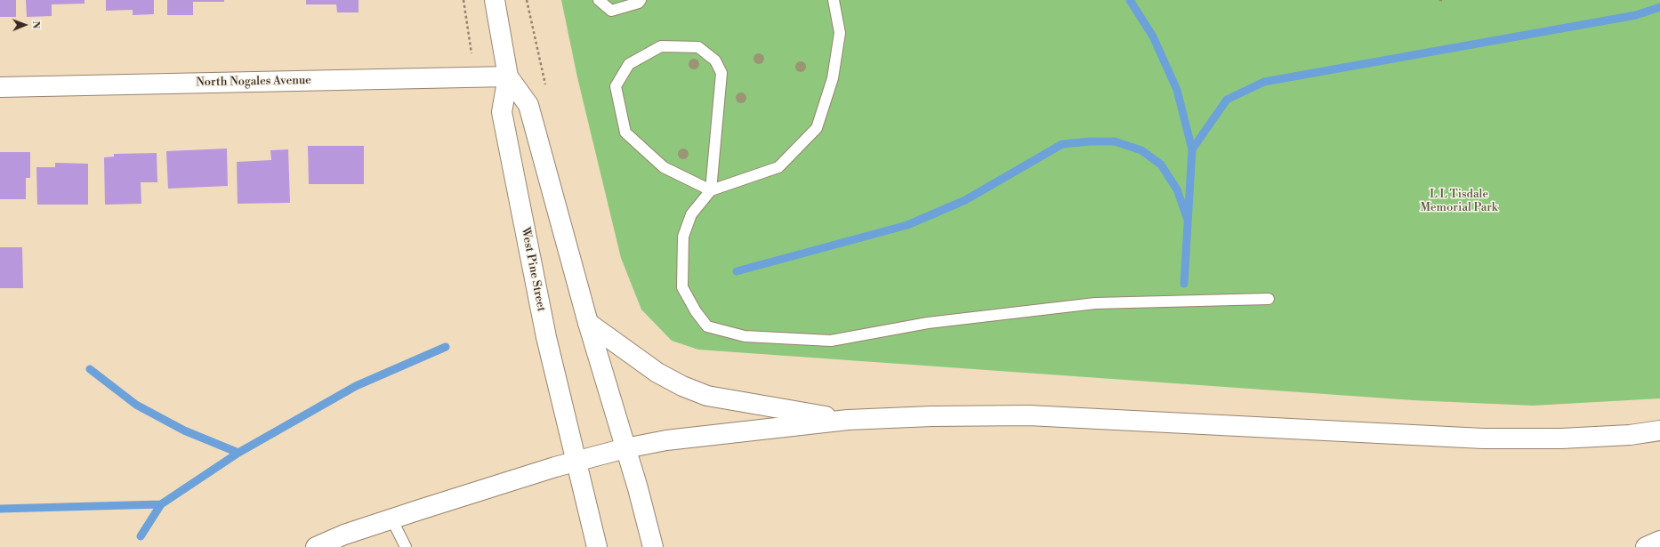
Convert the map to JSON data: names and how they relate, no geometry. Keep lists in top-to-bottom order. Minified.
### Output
{"streets":{"main road":["North Nogales Avenue","West Pine Street"]},"crossings":[["North Nogales Avenue","West Pine Street"]],"parks":["L L Tisdale Memorial Park"],"north":"right"}
